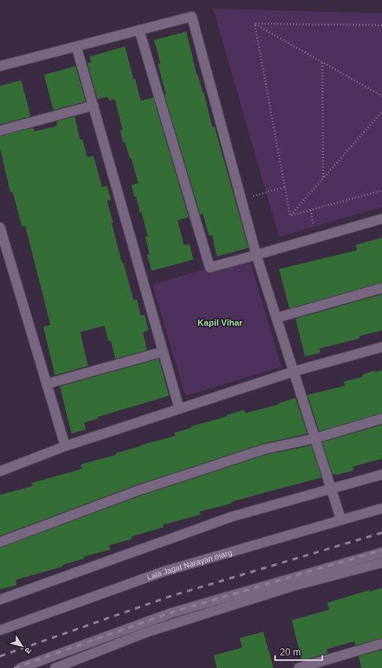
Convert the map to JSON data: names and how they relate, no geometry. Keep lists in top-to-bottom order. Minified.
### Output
{"streets":{"street":["Lala Jagat Narayan marg"]},"districts":["Kapil Vihar"],"scale_bar":"20 m","north":"bottom right"}
